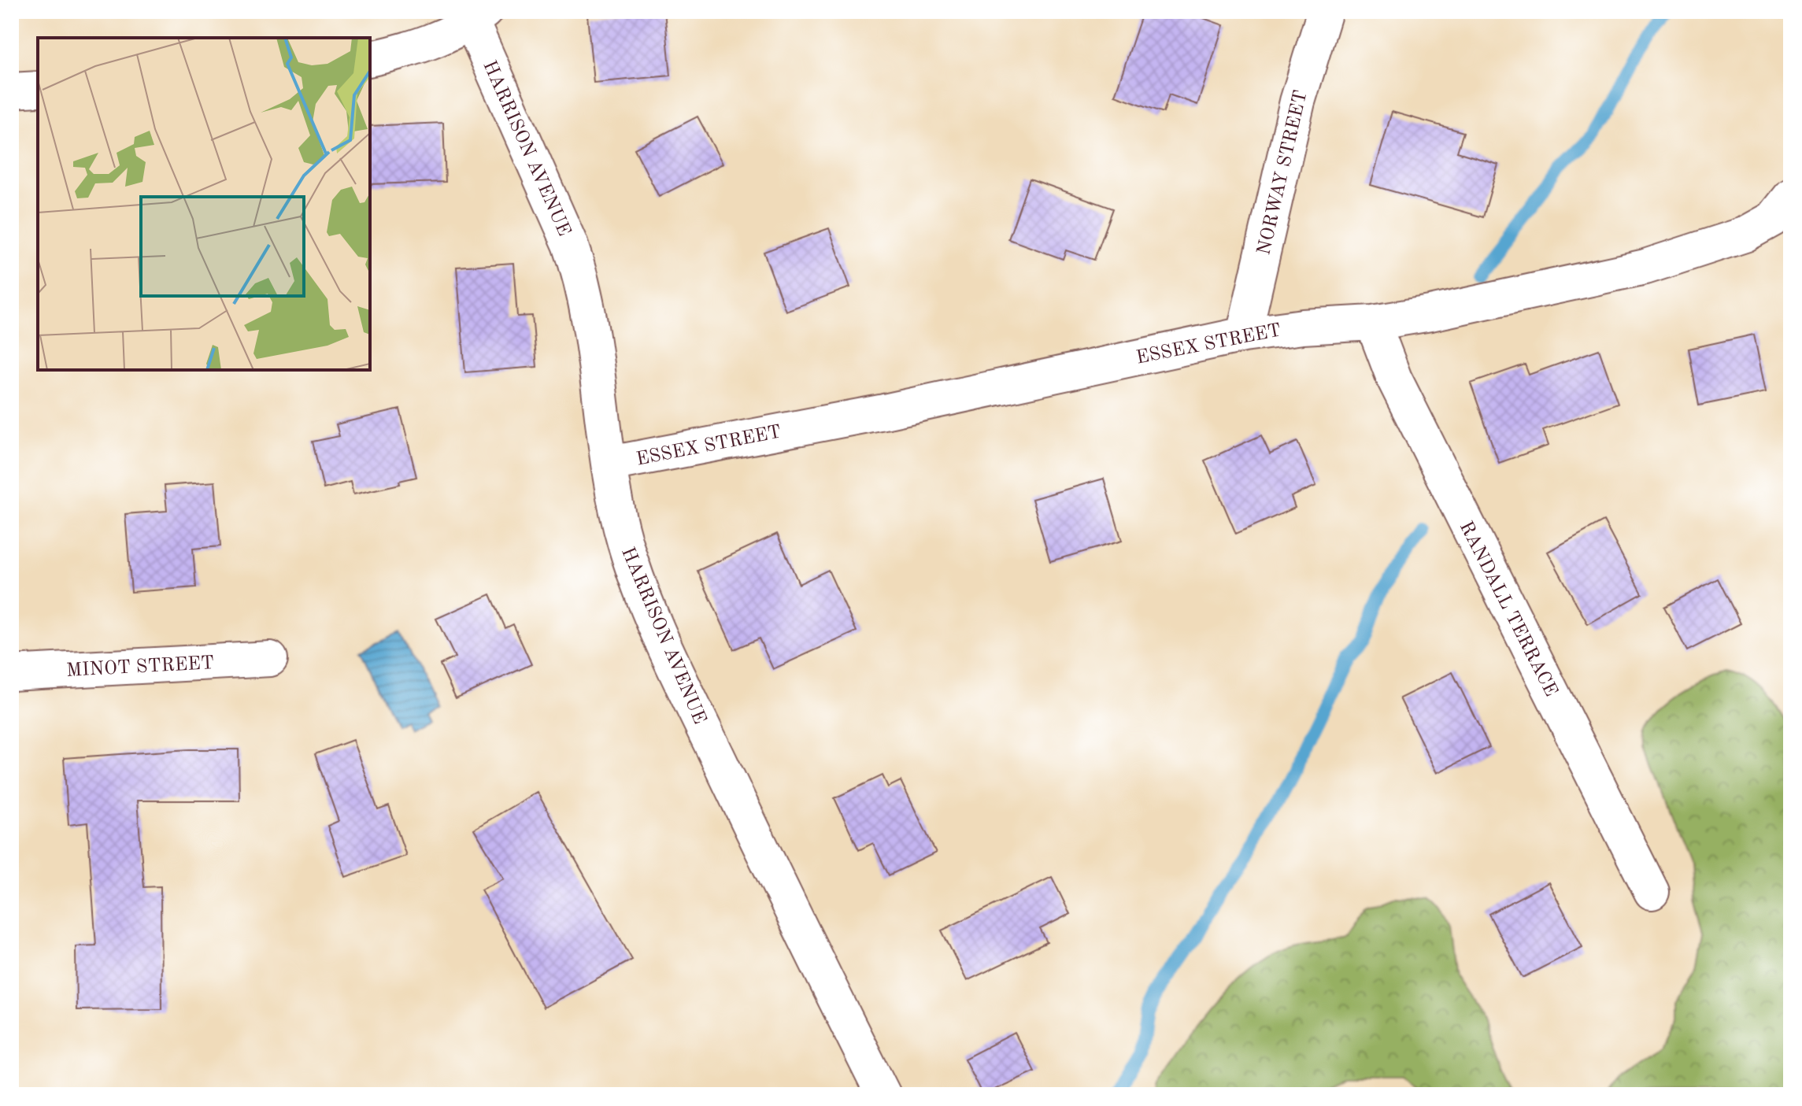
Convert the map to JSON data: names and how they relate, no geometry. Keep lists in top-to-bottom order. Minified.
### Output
{"streets":{"street":["HARRISON AVENUE","NORWAY STREET","ESSEX STREET","RANDALL TERRACE","MINOT STREET"]},"crossings":[["HARRISON AVENUE","ESSEX STREET"],["NORWAY STREET","ESSEX STREET"],["ESSEX STREET","RANDALL TERRACE"]]}
